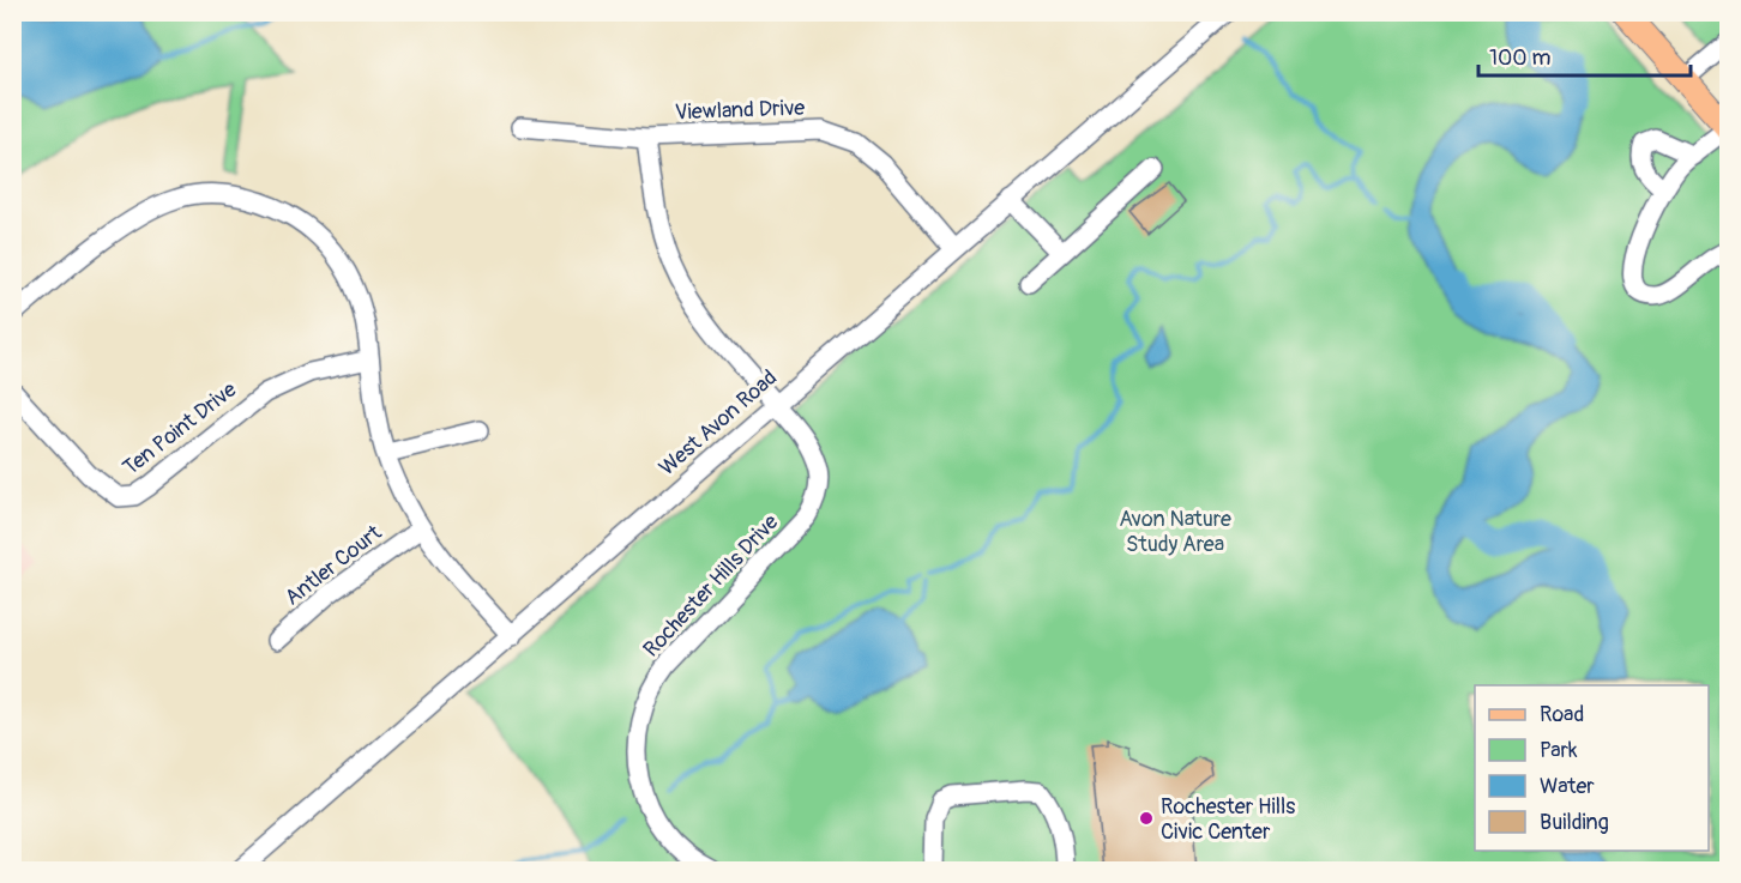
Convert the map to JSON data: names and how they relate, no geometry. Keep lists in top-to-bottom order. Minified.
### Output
{"streets":{"street":["Viewland Drive","West Avon Road","Ten Point Drive","Antler Court","Rochester Hills Drive"]},"crossings":[["Viewland Drive","West Avon Road"],["Viewland Drive","Rochester Hills Drive"],["West Avon Road","Rochester Hills Drive"]],"parks":["Avon Nature Study Area"],"places":["Rochester Hills Civic Center"],"legend":["Road","Park","Water","Building"],"scale_bar":"100 m"}
